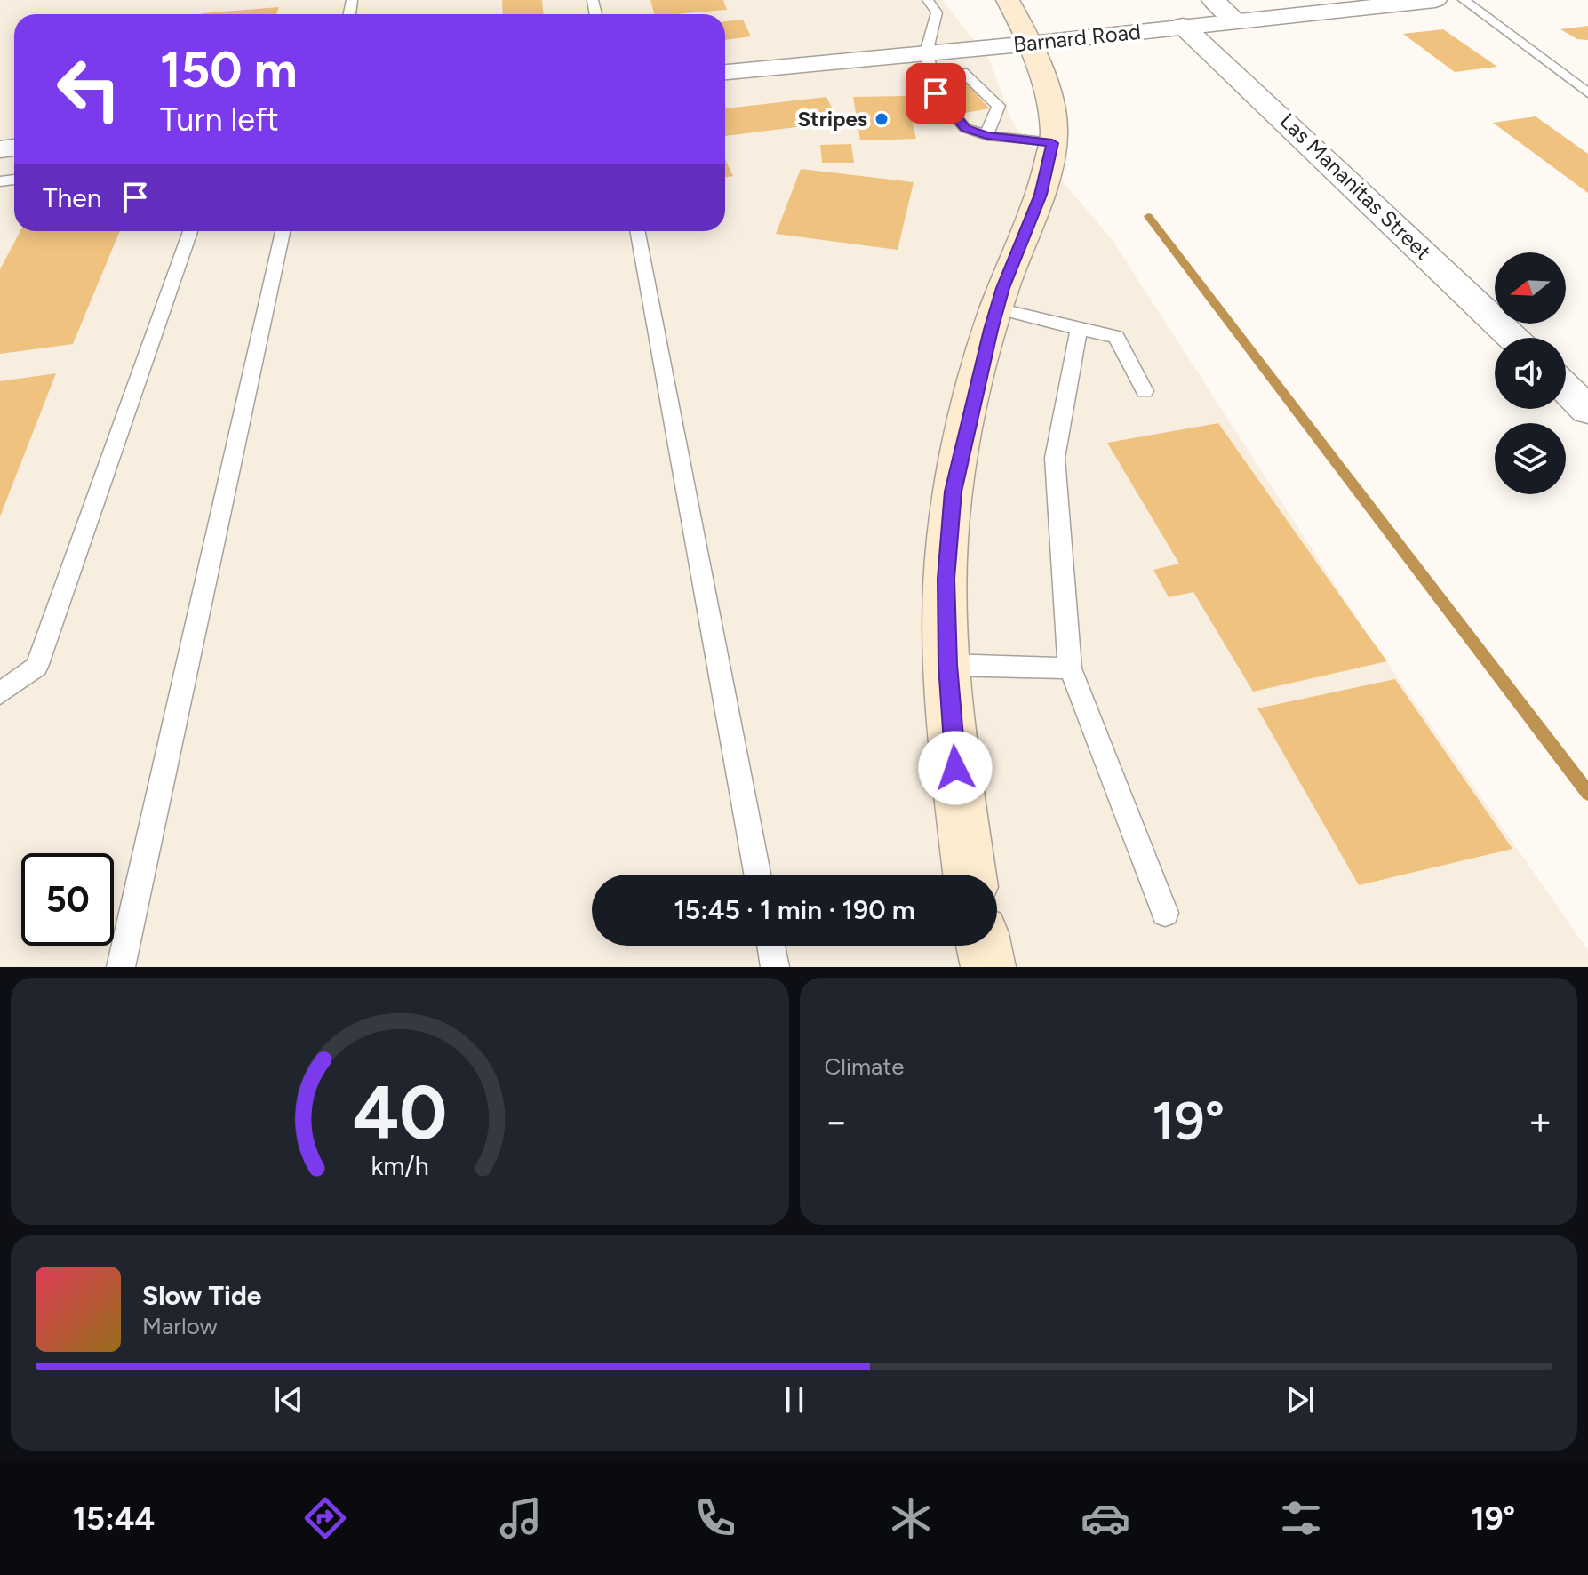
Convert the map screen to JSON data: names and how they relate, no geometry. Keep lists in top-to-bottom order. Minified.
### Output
{"streets":{"street":["Barnard Road","Las Mananitas Street"]},"crossings":[["Barnard Road","Las Mananitas Street"]],"places":["Stripes"],"north":"left","page":{"turn":["150 m","Turn left"],"then":"Then","limit":"50","trip":"15:45 · 1 min · 190 m","tile":"Climate","heat":["−","19°","+"],"song":["Slow Tide","Marlow"],"tabs":["15:44","19°"],"gauge":["40","km/h"]}}
